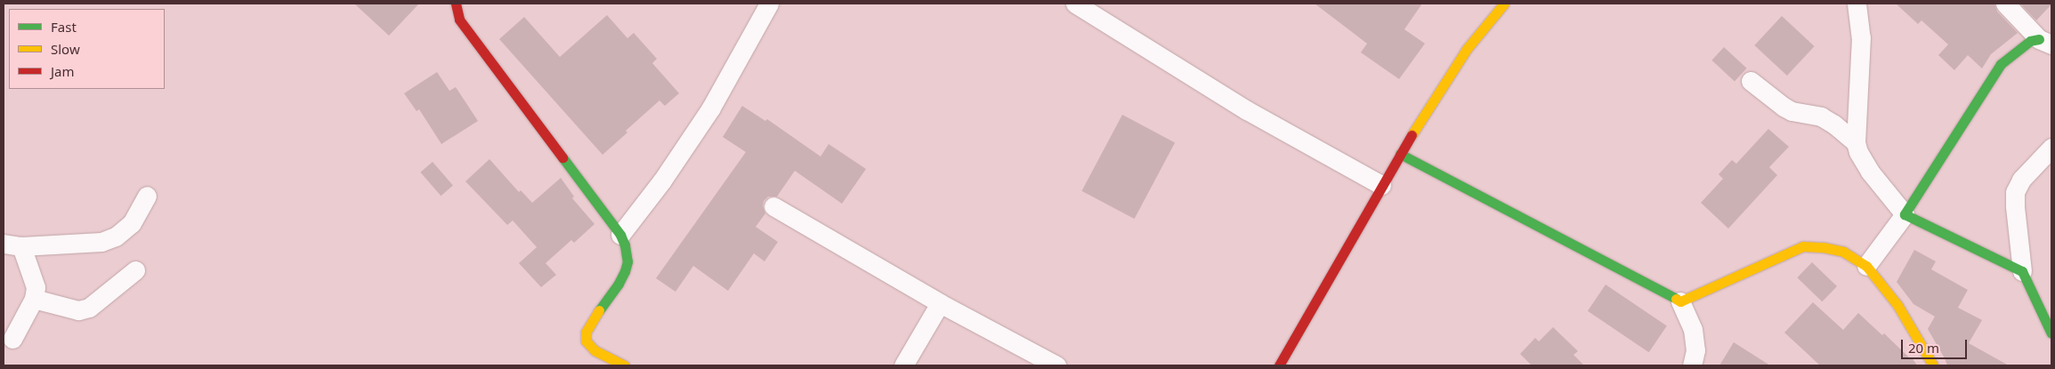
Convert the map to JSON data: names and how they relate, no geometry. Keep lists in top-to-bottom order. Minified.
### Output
{"legend":["Fast","Slow","Jam"],"scale_bar":"20 m"}
